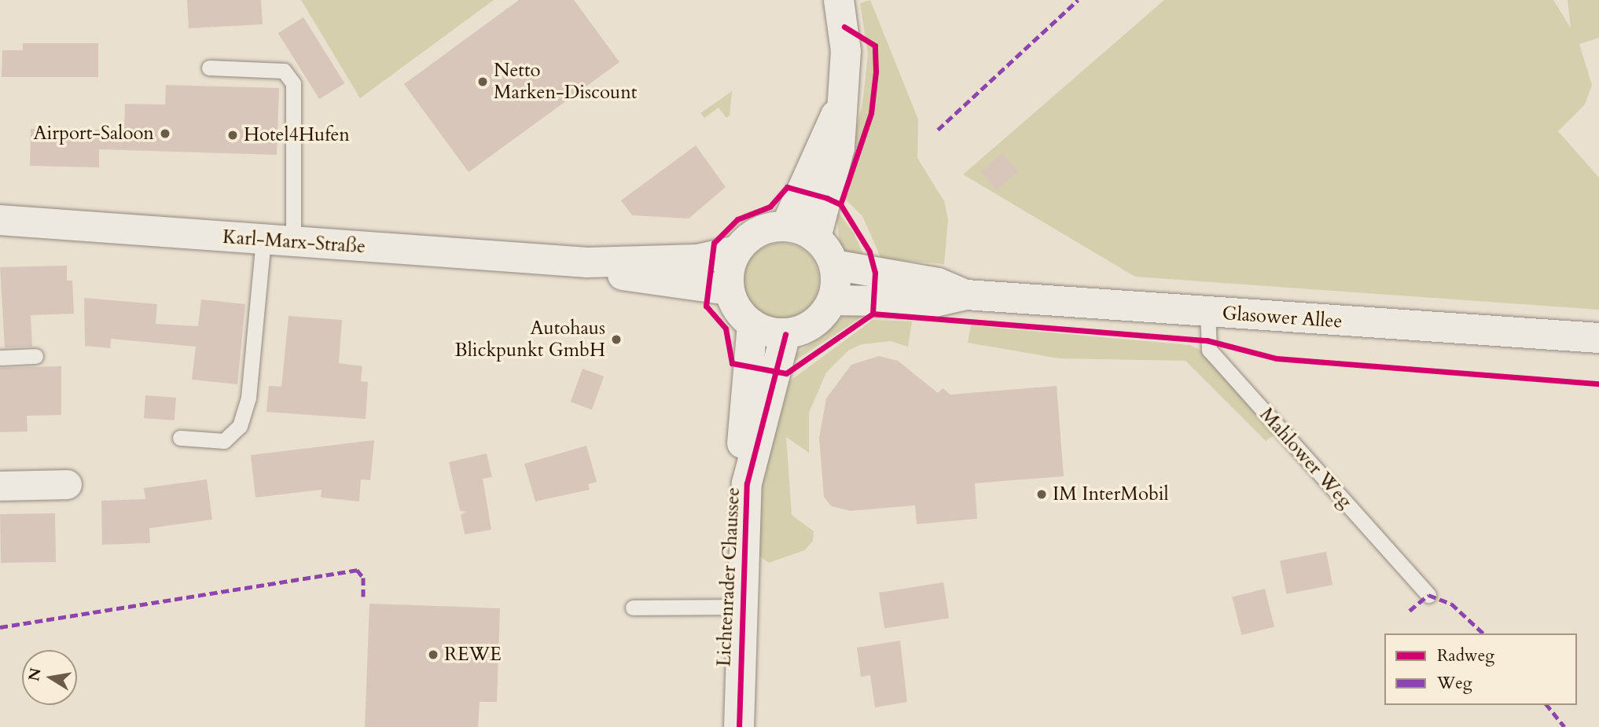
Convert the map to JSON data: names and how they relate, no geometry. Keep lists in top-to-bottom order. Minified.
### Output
{"streets":{"main road":["Karl-Marx-Straße","Glasower Allee","Lichtenrader Chaussee"],"lane":["Mahlower Weg"]},"crossings":[["Karl-Marx-Straße","Glasower Allee"],["Karl-Marx-Straße","Lichtenrader Chaussee"],["Glasower Allee","Mahlower Weg"],["Glasower Allee","Lichtenrader Chaussee"]],"places":["Netto Marken-Discount","Airport-Saloon","Hotel4Hufen","Autohaus Blickpunkt GmbH","IM InterMobil","REWE"],"legend":["Radweg","Weg"],"north":"left"}
